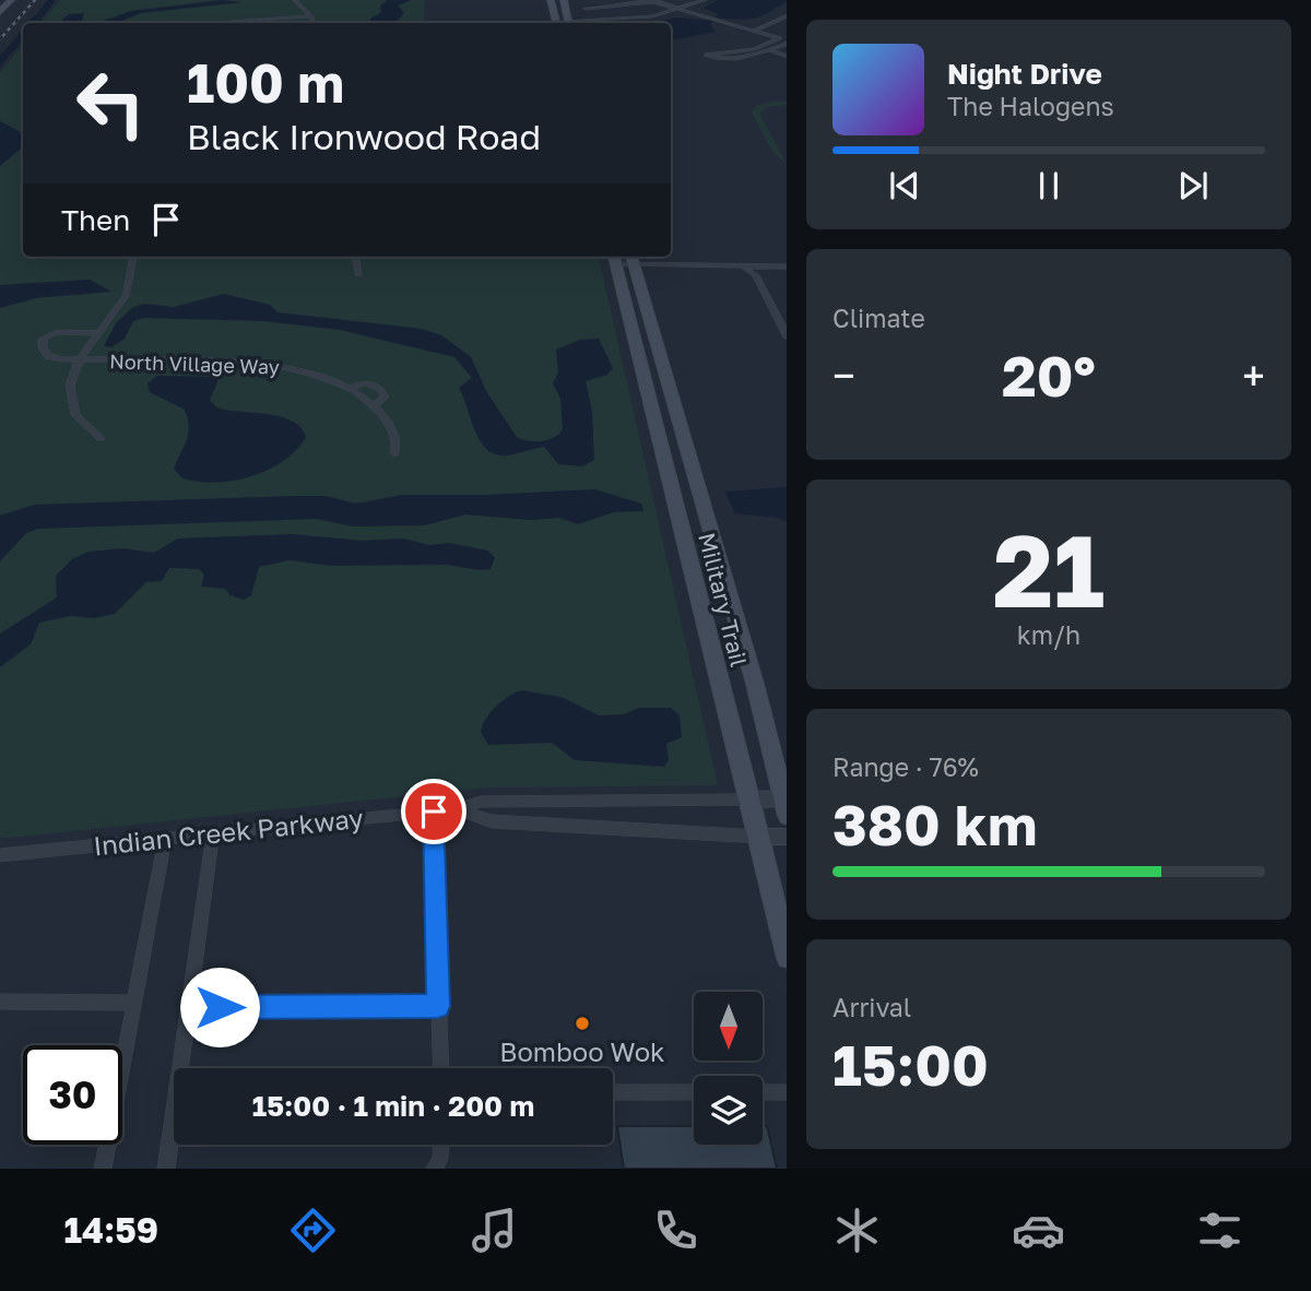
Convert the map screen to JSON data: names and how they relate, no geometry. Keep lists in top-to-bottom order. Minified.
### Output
{"streets":{"main road":["Military Trail"],"street":["North Village Way","Indian Creek Parkway"]},"crossings":[["Military Trail","Indian Creek Parkway"]],"places":["Bomboo Wok"],"north":"bottom","page":{"turn":["100 m","Black Ironwood Road"],"song":["Night Drive","The Halogens"],"then":"Then","tile":["Climate",["21","km/h"],["Range · 76%","380 km"],["Arrival","15:00"]],"heat":["−","20°","+"],"limit":"30","trip":"15:00 · 1 min · 200 m","tabs":"14:59"}}
